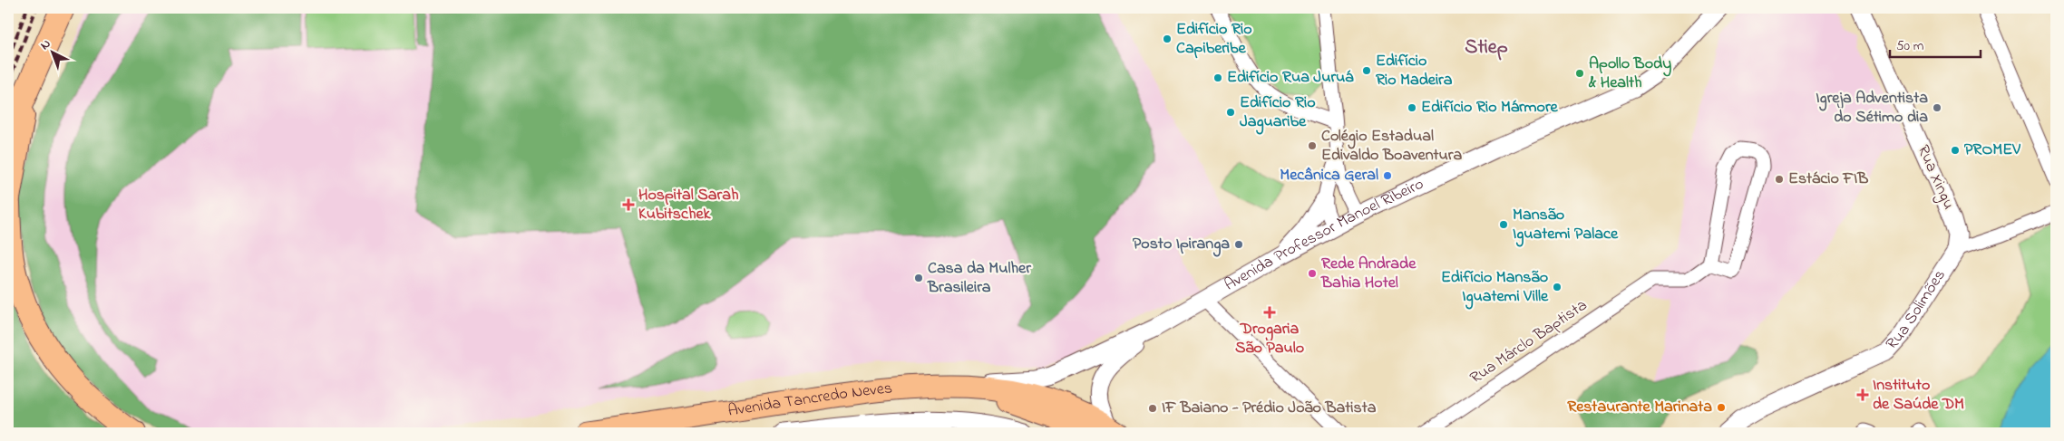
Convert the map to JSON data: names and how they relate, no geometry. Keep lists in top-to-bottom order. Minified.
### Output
{"streets":{"main road":["Avenida Tancredo Neves"],"street":["Rua Xingu","Avenida Professor Manoel Ribeiro","Rua Solimões","Rua Márclo Baptista"]},"crossings":[["Rua Xingu","Rua Solimões"],["Avenida Professor Manoel Ribeiro","Avenida Tancredo Neves"]],"districts":["Stiep"],"places":{"other":["Edifício Rio Capiberibe","Edifício Rio Madeira","Apollo Body & Health","Edifício Rua Juruá","Edifício Rio Mármore","Igreja Adventista do Sétimo dia","Edifício Rio Jaguaribe","Colégio Estadual Edivaldo Boaventura","PROMEV","Mecânica Geral","Estácio FIB","Mansão Iguatemi Palace","Posto Ipiranga","Rede Andrade Bahia Hotel","Casa da Mulher Brasileira","Edifício Mansão Iguatemi Ville","Restaurante Marinata","IF Baiano - Prédio João Batista"],"health":["Hospital Sarah Kubitschek","Drogaria São Paulo","Instituto de Saúde DM"]},"scale_bar":"50 m","north":"top left"}
